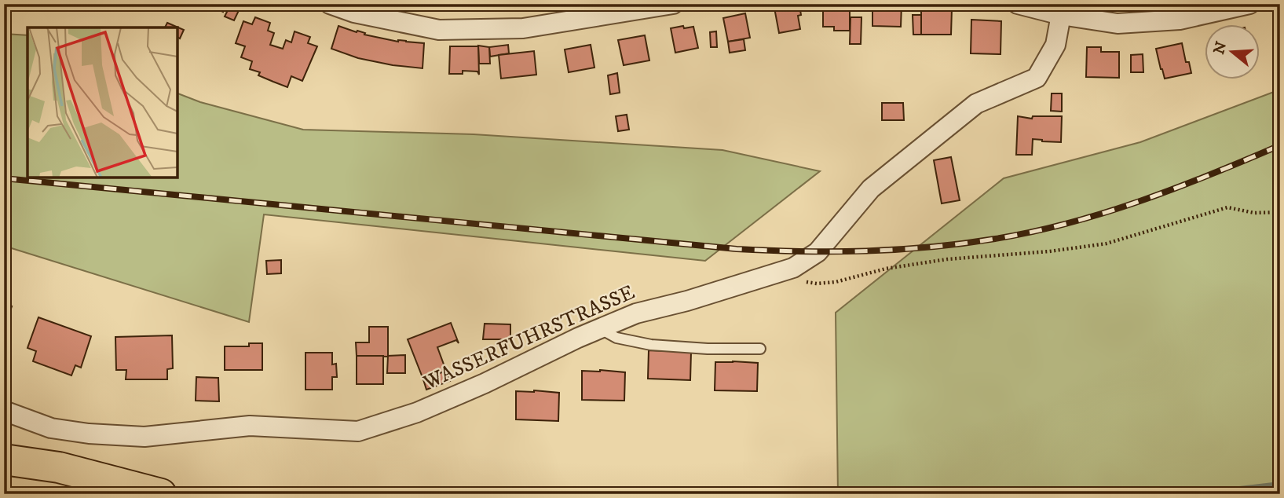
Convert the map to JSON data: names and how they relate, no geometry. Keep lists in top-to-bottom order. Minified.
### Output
{"streets":{"street":["WASSERFUHRSTRASSE"]},"north":"left"}
